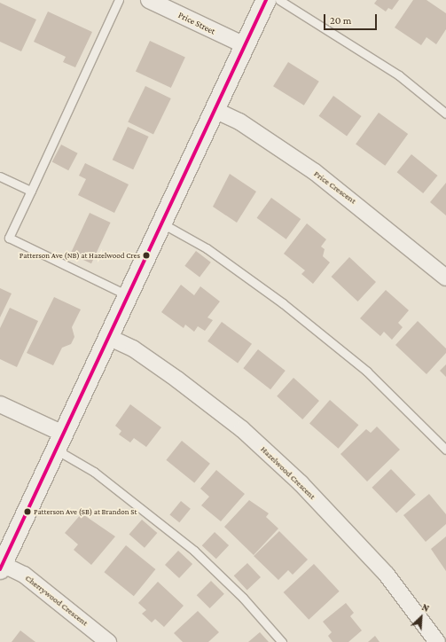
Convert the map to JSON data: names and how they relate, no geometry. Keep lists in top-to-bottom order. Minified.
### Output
{"streets":{"street":["Price Street","Price Crescent","Hazelwood Crescent","Cherrywood Crescent"]},"places":["Patterson Ave (NB) at Hazelwood Cres","Patterson Ave (SB) at Brandon St"],"scale_bar":"20 m","north":"top right"}
